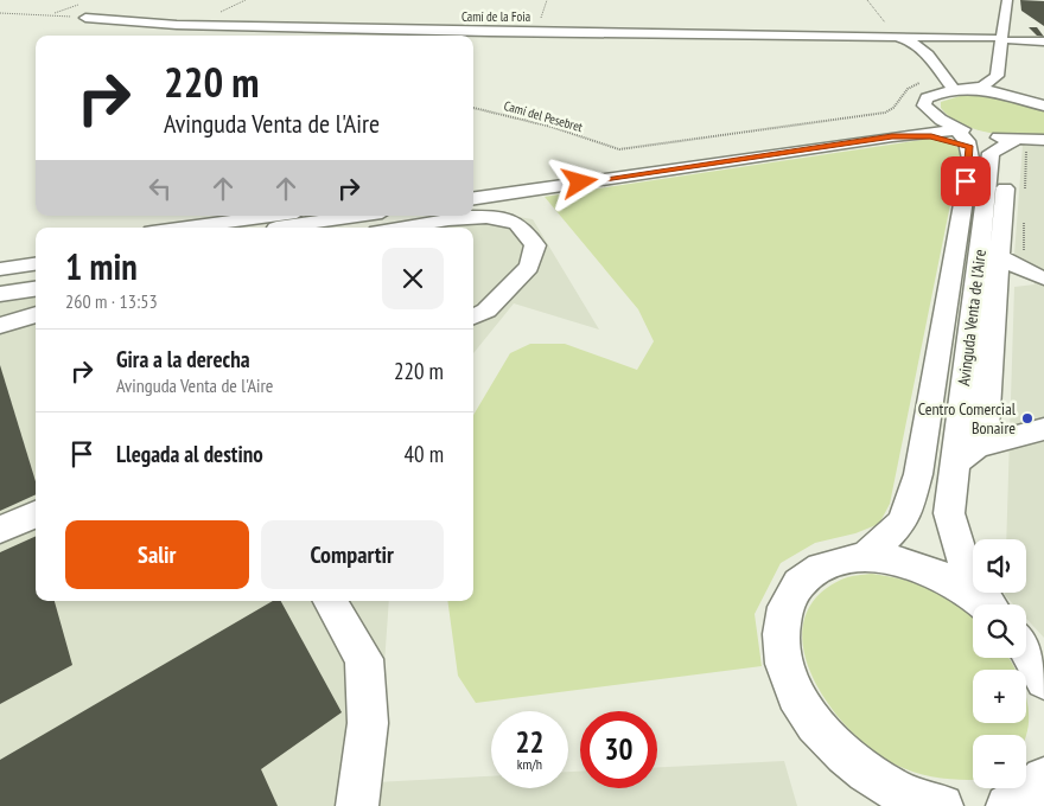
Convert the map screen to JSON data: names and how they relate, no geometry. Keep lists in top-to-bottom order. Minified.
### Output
{"streets":{"street":["Camí de la Foia","Avinguda Venta de l'Aire"],"path":["Camí del Pesebret"]},"places":["Centro Comercial Bonaire"],"page":{"turn":["220 m","Avinguda Venta de l'Aire"],"heading":["1 min","260 m · 13:53"],"list":[{"name":"Gira a la derecha","note":"Avinguda Venta de l'Aire","value":"220 m"},{"name":"Llegada al destino","value":"40 m"}],"buttons":["Salir","Compartir"],"map_buttons":["+","−"],"speed":"22 km/h","limit":"30"}}
